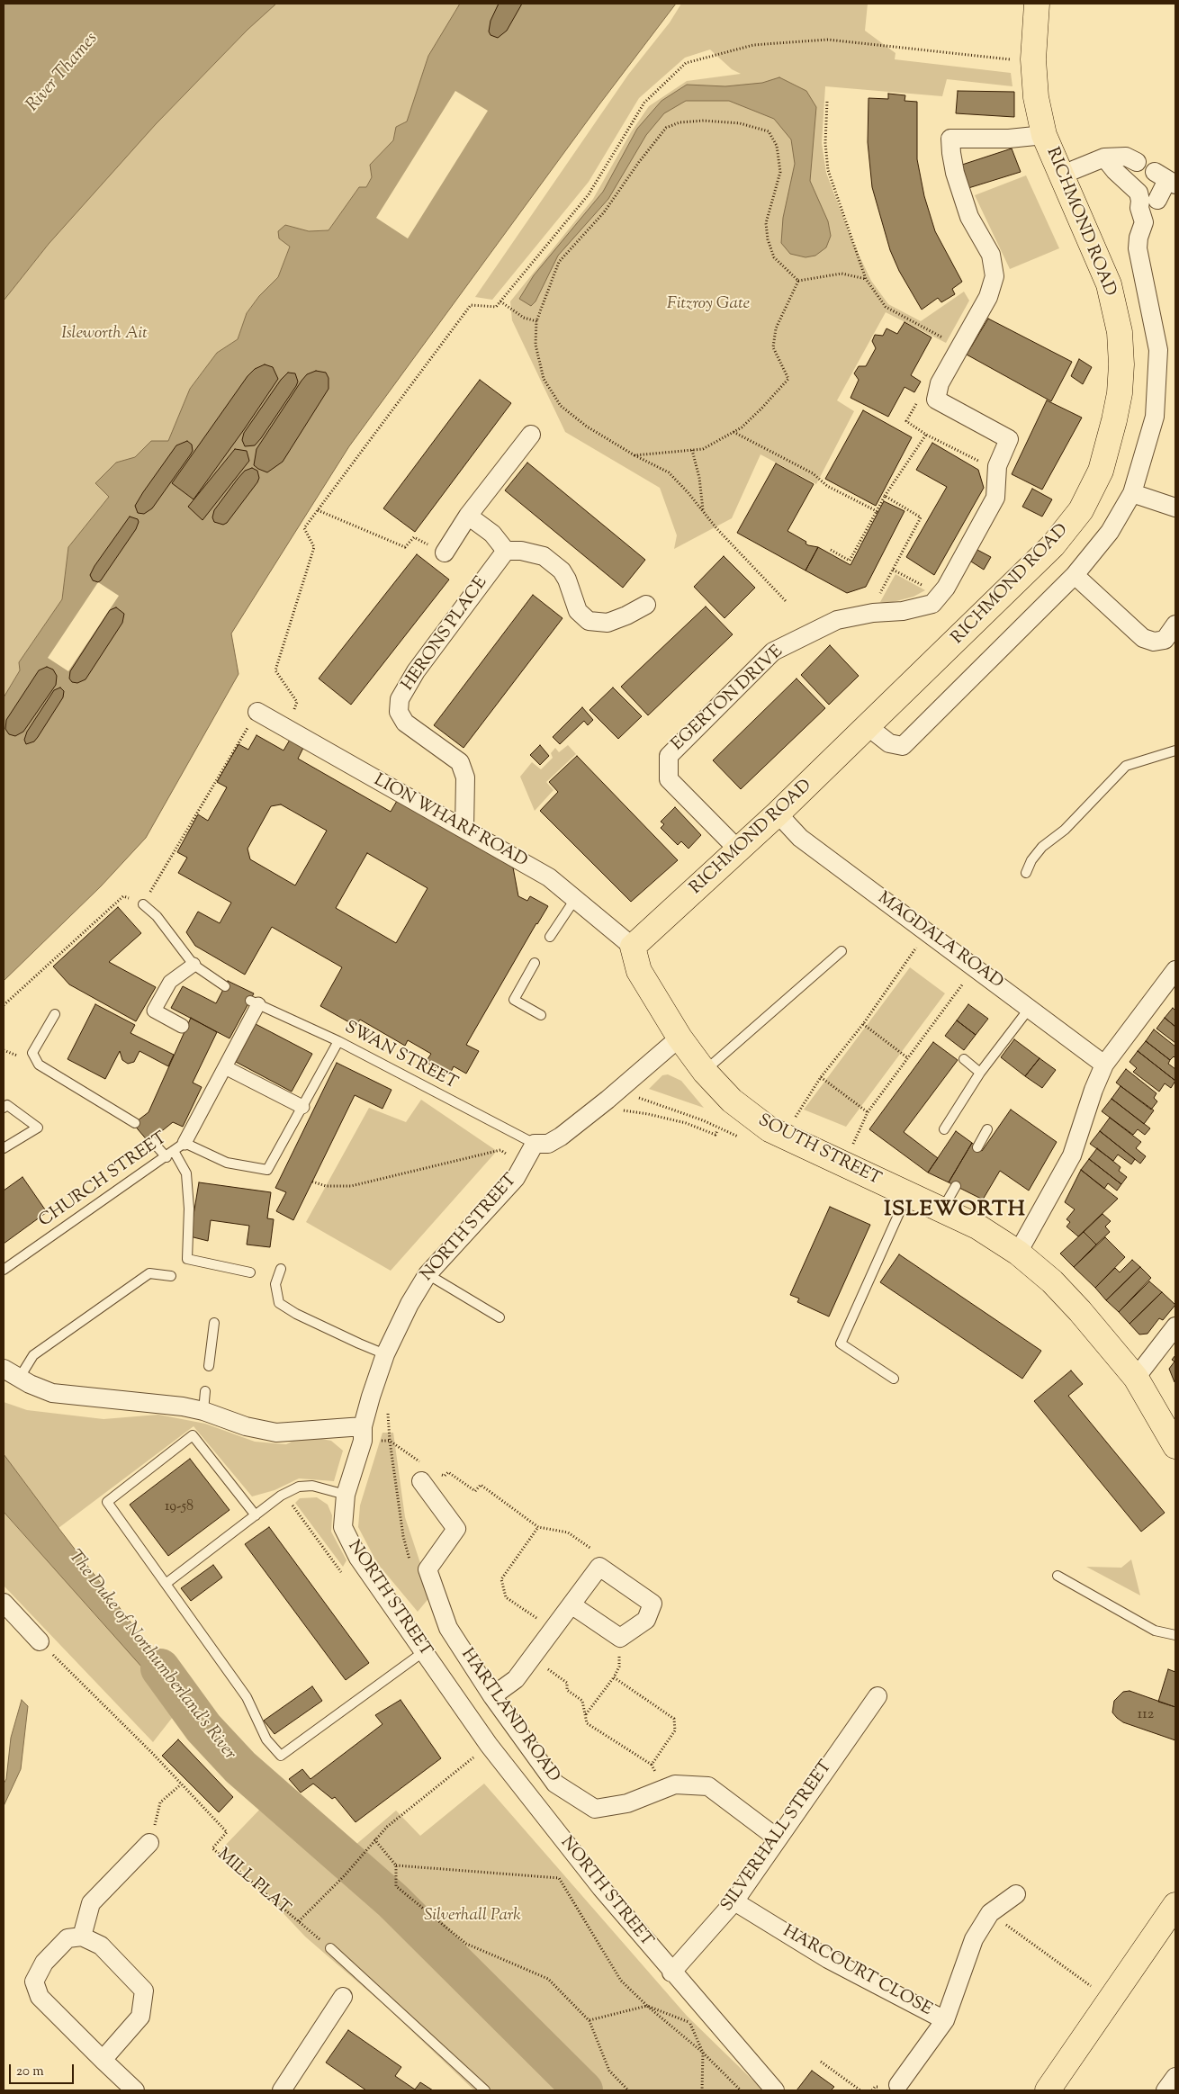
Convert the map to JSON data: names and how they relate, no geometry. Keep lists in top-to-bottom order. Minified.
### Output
{"streets":{"main road":["RICHMOND ROAD","SOUTH STREET"],"street":["HERONS PLACE","EGERTON DRIVE","LION WHARF ROAD","MAGDALA ROAD","NORTH STREET","HARTLAND ROAD","SILVERHALL STREET","HARCOURT CLOSE"],"lane":["SWAN STREET","CHURCH STREET"],"path":["MILL PLAT"]},"crossings":[["RICHMOND ROAD","EGERTON DRIVE"],["RICHMOND ROAD","LION WHARF ROAD"],["RICHMOND ROAD","MAGDALA ROAD"],["RICHMOND ROAD","SOUTH STREET"],["HERONS PLACE","LION WHARF ROAD"],["LION WHARF ROAD","SOUTH STREET"],["SWAN STREET","CHURCH STREET"],["SWAN STREET","NORTH STREET"],["NORTH STREET","SILVERHALL STREET"],["HARTLAND ROAD","SILVERHALL STREET"],["SILVERHALL STREET","HARCOURT CLOSE"]],"districts":["ISLEWORTH"],"water":["River Thames","The Duke of Northumberland's River"],"parks":["Fitzroy Gate","Isleworth Ait","Silverhall Park"],"house_numbers":["19-58","112"],"scale_bar":"20 m"}
